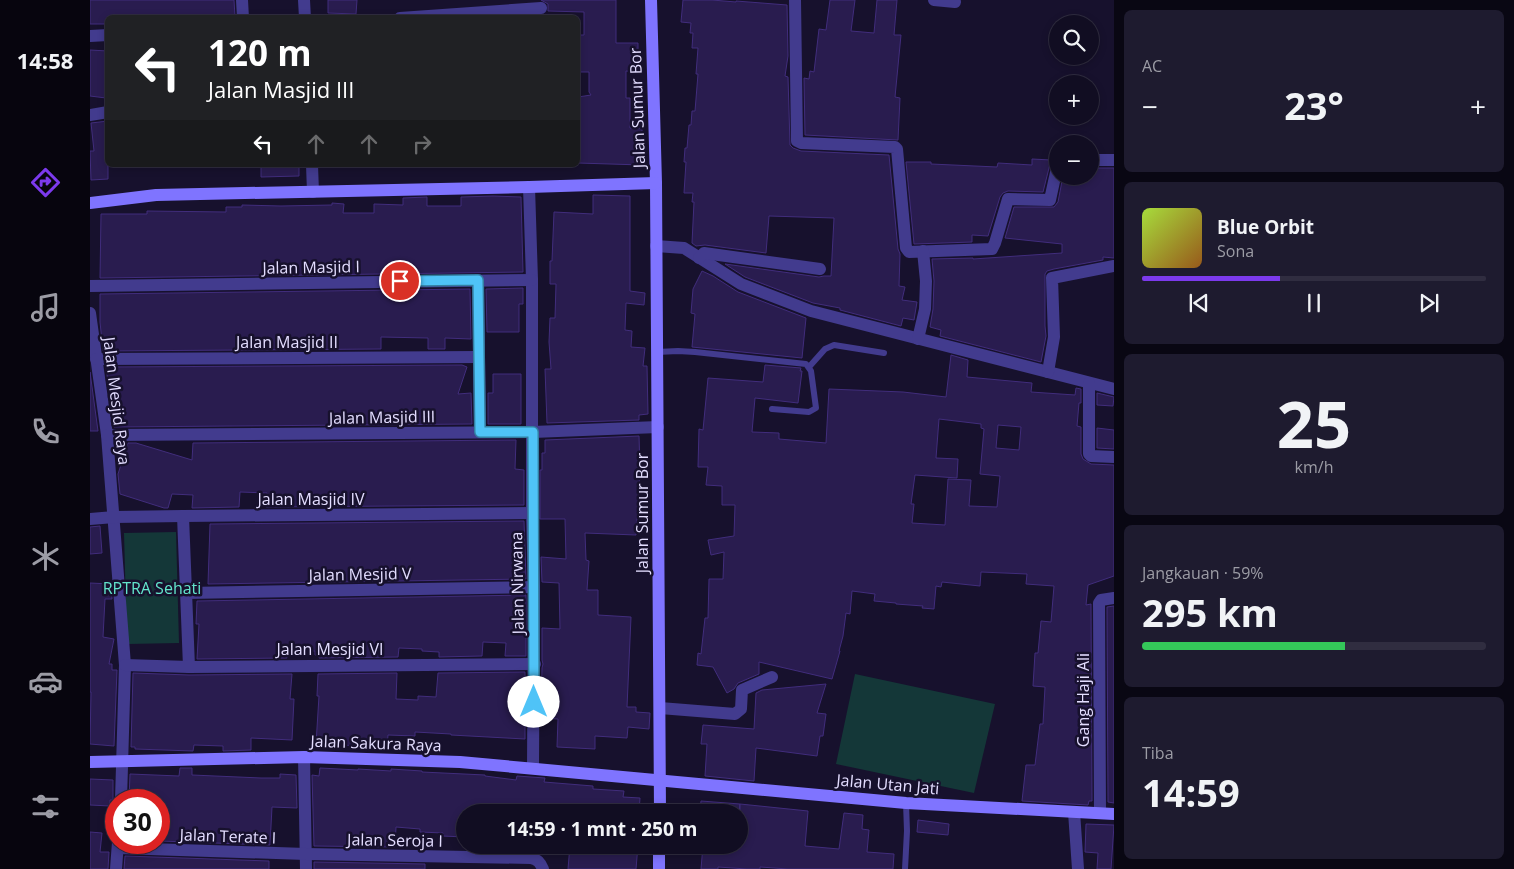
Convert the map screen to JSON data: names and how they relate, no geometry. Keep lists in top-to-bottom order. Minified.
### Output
{"streets":{"main road":["Jalan Sumur Bor","Jalan Sakura Raya","Jalan Utan Jati"],"street":["Jalan Masjid I","Jalan Masjid II","Jalan Mesjid Raya","Jalan Masjid III","Jalan Masjid IV","Jalan Mesjid V","Jalan Nirwana","Jalan Mesjid VI","Gang Haji Ali","Jalan Terate I","Jalan Seroja I"]},"crossings":[["Jalan Sumur Bor","Jalan Masjid III"],["Jalan Sumur Bor","Jalan Sakura Raya"],["Jalan Sumur Bor","Jalan Utan Jati"],["Jalan Masjid I","Jalan Nirwana"],["Jalan Masjid II","Jalan Mesjid Raya"],["Jalan Mesjid Raya","Jalan Masjid III"],["Jalan Mesjid Raya","Jalan Masjid IV"],["Jalan Mesjid Raya","Jalan Mesjid VI"],["Jalan Mesjid Raya","Jalan Sakura Raya"],["Jalan Masjid III","Jalan Nirwana"],["Jalan Masjid IV","Jalan Nirwana"],["Jalan Mesjid V","Jalan Nirwana"],["Jalan Nirwana","Jalan Mesjid VI"],["Jalan Nirwana","Jalan Sakura Raya"],["Gang Haji Ali","Jalan Utan Jati"],["Jalan Sakura Raya","Jalan Utan Jati"],["Jalan Terate I","Jalan Seroja I"]],"parks":["RPTRA Sehati"],"page":{"tabs":"14:58","tile":["AC",["25","km/h"],["Jangkauan · 59%","295 km"],["Tiba","14:59"]],"map_buttons":["+","−"],"turn":["120 m","Jalan Masjid III"],"heat":["−","23°","+"],"song":["Blue Orbit","Sona"],"limit":"30","trip":"14:59 · 1 mnt · 250 m"}}
